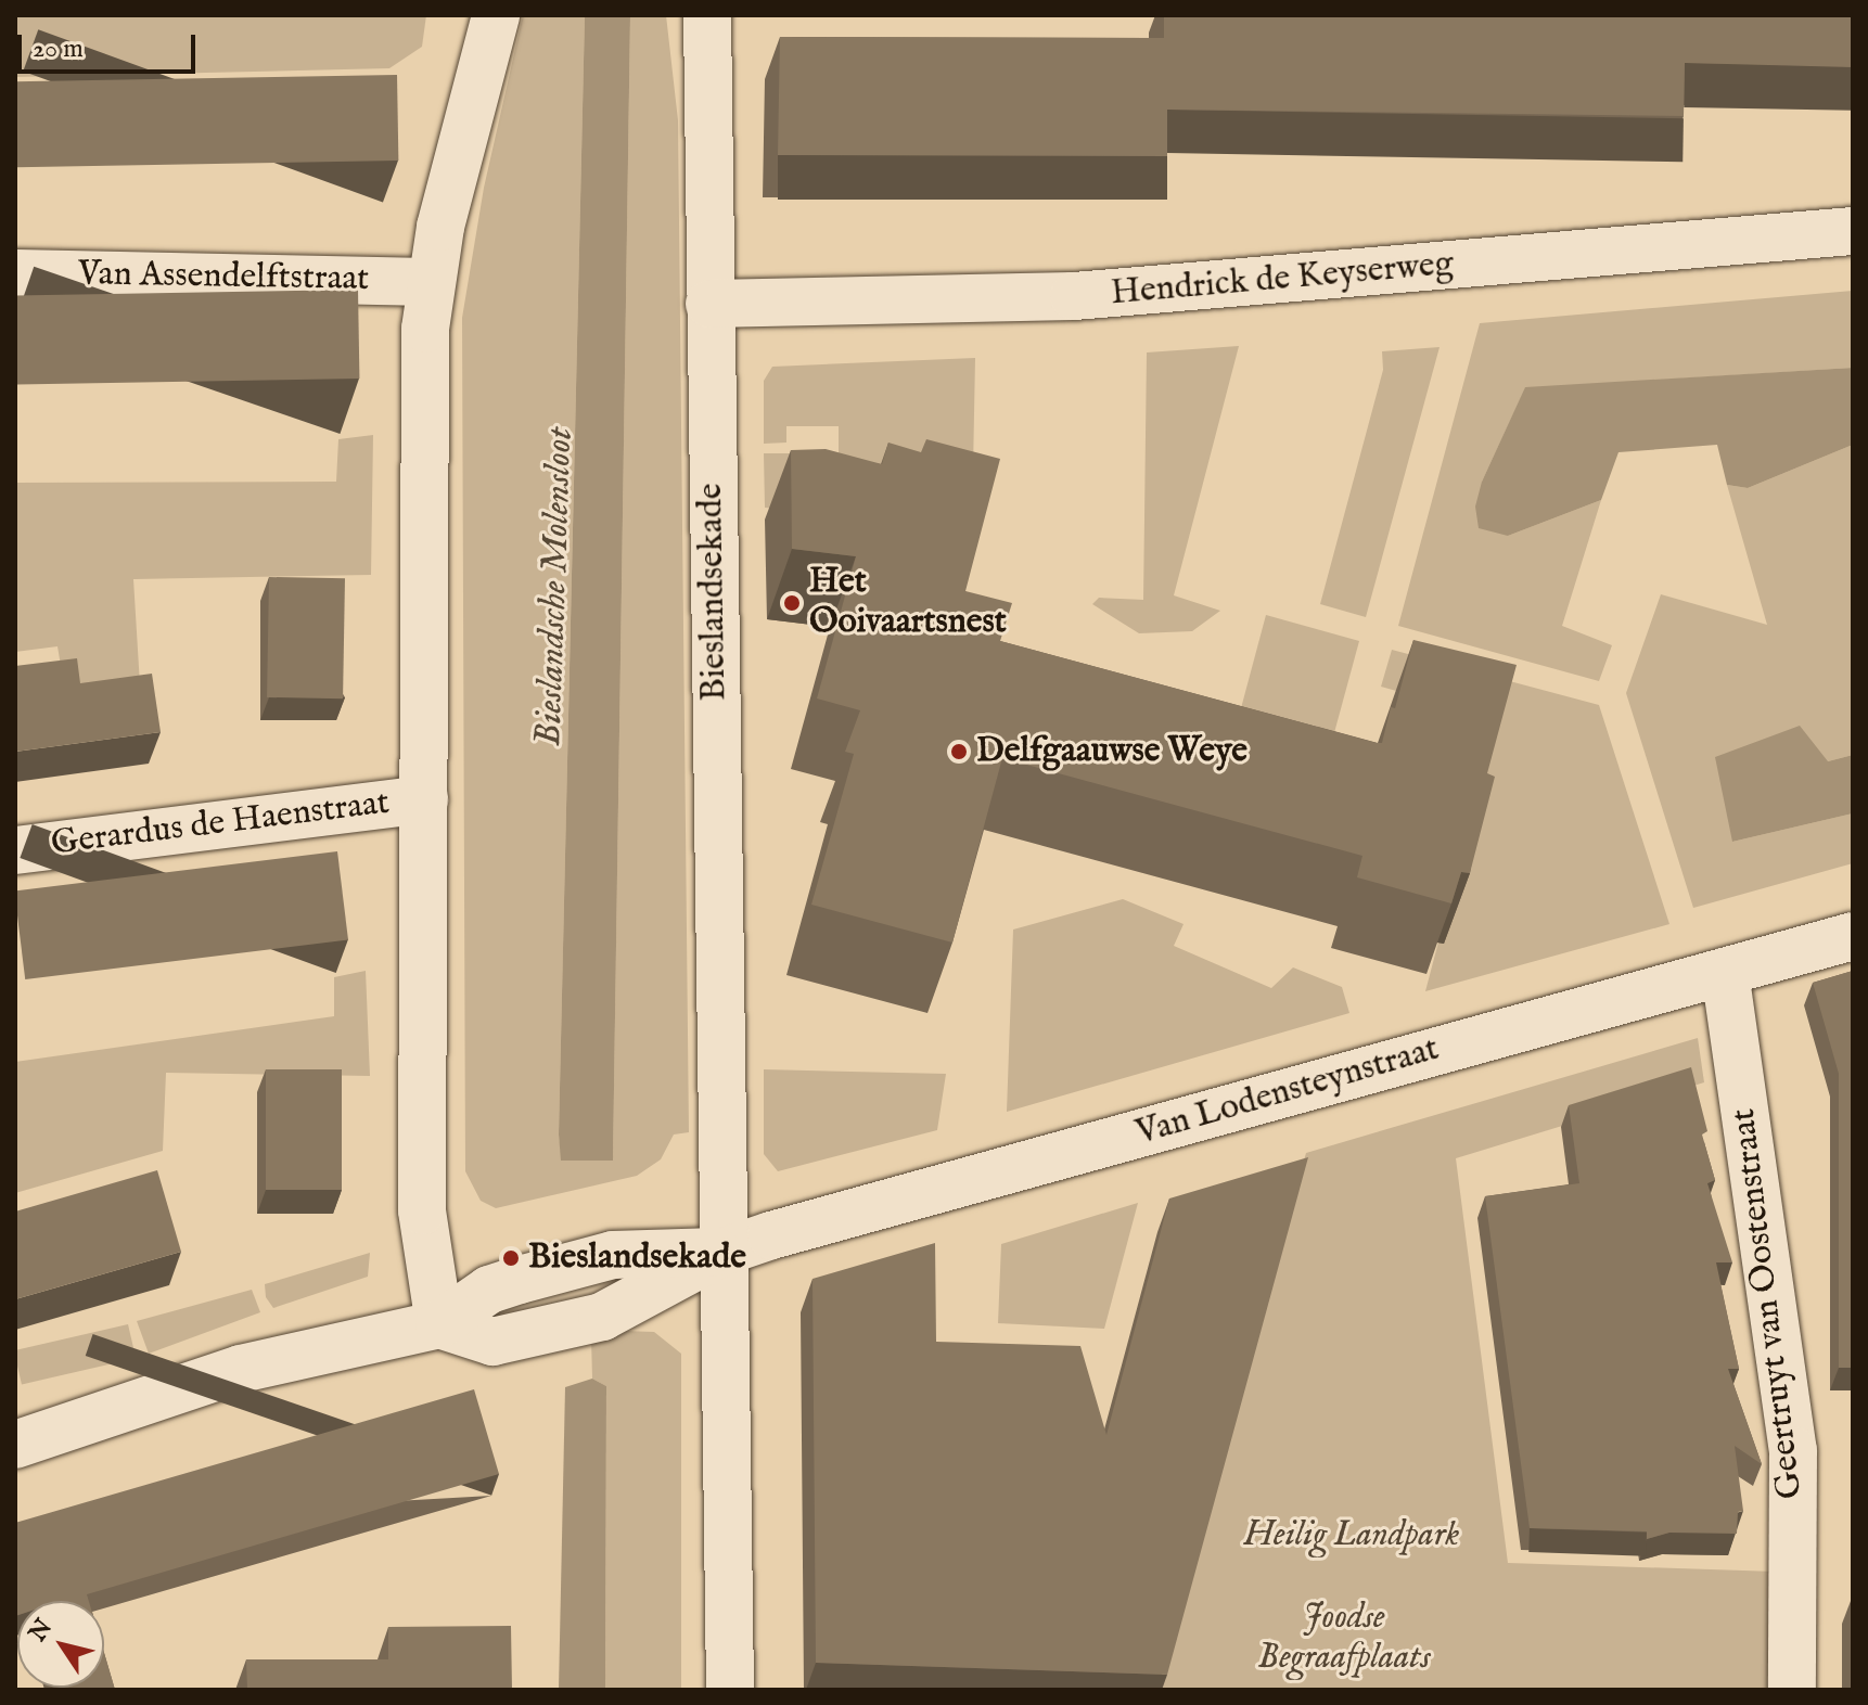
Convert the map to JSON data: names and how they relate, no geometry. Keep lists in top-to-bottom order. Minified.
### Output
{"streets":{"street":["Van Assendelftstraat","Hendrick de Keyserweg","Bieslandsekade","Gerardus de Haenstraat","Van Lodensteynstraat","Geertruyt van Oostenstraat"]},"crossings":[["Hendrick de Keyserweg","Bieslandsekade"],["Bieslandsekade","Van Lodensteynstraat"],["Van Lodensteynstraat","Geertruyt van Oostenstraat"]],"water":["Bieslandsche Molensloot"],"parks":["Heilig Landpark","Joodse Begraafplaats"],"places":["Het Ooivaartsnest","Delfgaauwse Weye","Bieslandsekade"],"scale_bar":"20 m","north":"top left"}
